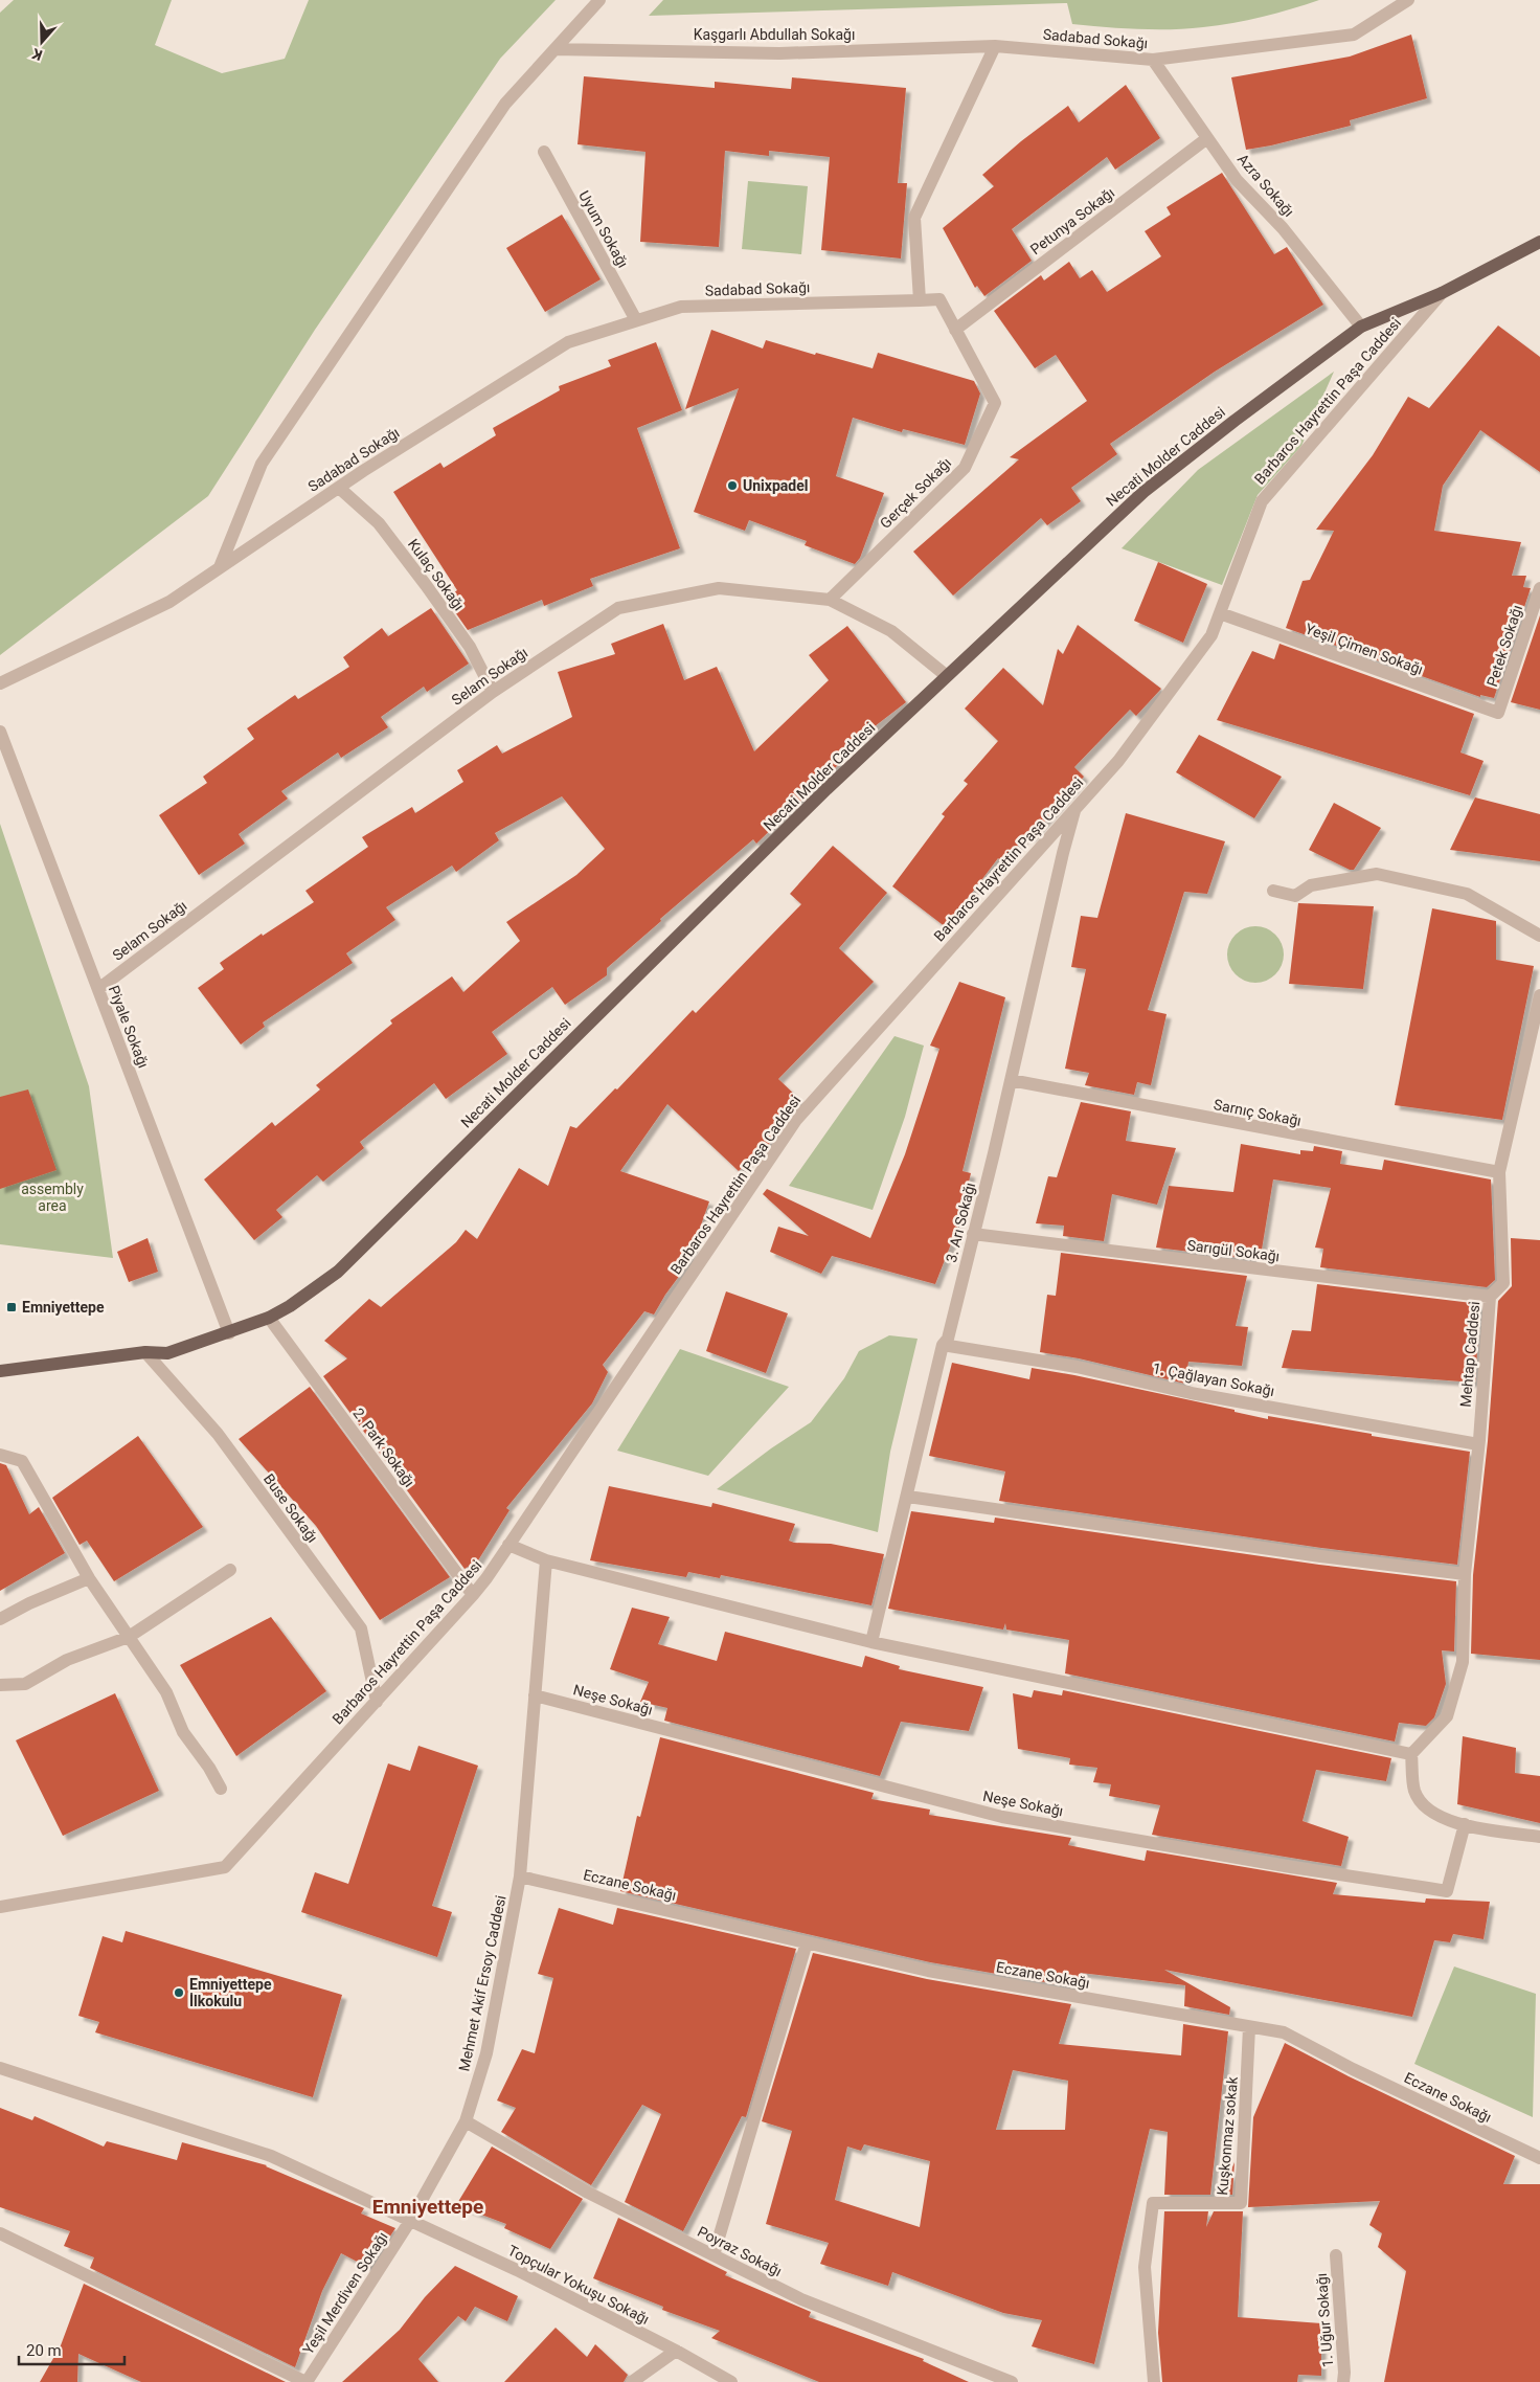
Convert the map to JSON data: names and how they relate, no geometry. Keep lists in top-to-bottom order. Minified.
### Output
{"streets":{"main road":["Necati Molder Caddesi"],"street":["Kaşgarlı Abdullah Sokağı","Sadabad Sokağı","Azra Sokağı","Petunya Sokağı","Uyum Sokağı","Barbaros Hayrettin Paşa Caddesi","Gerçek Sokağı","Kulaç Sokağı","Petek Sokağı","Yeşil Çimen Sokağı","Selam Sokağı","Piyale Sokağı","Sarnıç Sokağı","3. Arı Sokağı","Sarıgül Sokağı","Mehtap Caddesi","1. Çağlayan Sokağı","2. Park Sokağı","Buse Sokağı","Neşe Sokağı","Eczane Sokağı","Mehmet Akif Ersoy Caddesi","Kuşkonmaz sokak","Poyraz Sokağı","Topçular Yokuşu Sokağı","Yeşil Merdiven Sokağı","1. Uğur Sokağı"]},"crossings":[["Kaşgarlı Abdullah Sokağı","Sadabad Sokağı"],["Sadabad Sokağı","Azra Sokağı"],["Sadabad Sokağı","Uyum Sokağı"],["Sadabad Sokağı","Gerçek Sokağı"],["Sadabad Sokağı","Kulaç Sokağı"],["Azra Sokağı","Petunya Sokağı"],["Azra Sokağı","Necati Molder Caddesi"],["Petunya Sokağı","Gerçek Sokağı"],["Barbaros Hayrettin Paşa Caddesi","Necati Molder Caddesi"],["Barbaros Hayrettin Paşa Caddesi","Yeşil Çimen Sokağı"],["Barbaros Hayrettin Paşa Caddesi","3. Arı Sokağı"],["Barbaros Hayrettin Paşa Caddesi","2. Park Sokağı"],["Barbaros Hayrettin Paşa Caddesi","Buse Sokağı"],["Necati Molder Caddesi","Selam Sokağı"],["Necati Molder Caddesi","Piyale Sokağı"],["Necati Molder Caddesi","2. Park Sokağı"],["Necati Molder Caddesi","Buse Sokağı"],["Gerçek Sokağı","Selam Sokağı"],["Kulaç Sokağı","Selam Sokağı"],["Petek Sokağı","Yeşil Çimen Sokağı"],["Selam Sokağı","Piyale Sokağı"],["Sarnıç Sokağı","3. Arı Sokağı"],["Sarnıç Sokağı","Mehtap Caddesi"],["3. Arı Sokağı","Sarıgül Sokağı"],["3. Arı Sokağı","1. Çağlayan Sokağı"],["Sarıgül Sokağı","Mehtap Caddesi"],["Mehtap Caddesi","1. Çağlayan Sokağı"],["Neşe Sokağı","Mehmet Akif Ersoy Caddesi"],["Eczane Sokağı","Mehmet Akif Ersoy Caddesi"],["Eczane Sokağı","Kuşkonmaz sokak"],["Mehmet Akif Ersoy Caddesi","Poyraz Sokağı"],["Mehmet Akif Ersoy Caddesi","Topçular Yokuşu Sokağı"],["Mehmet Akif Ersoy Caddesi","Yeşil Merdiven Sokağı"],["Topçular Yokuşu Sokağı","Yeşil Merdiven Sokağı"]],"districts":["Emniyettepe"],"parks":["assembly area"],"places":{"other":["Unixpadel","Emniyettepe İlkokulu"],"transit":["Emniyettepe"]},"scale_bar":"20 m","north":"bottom"}
